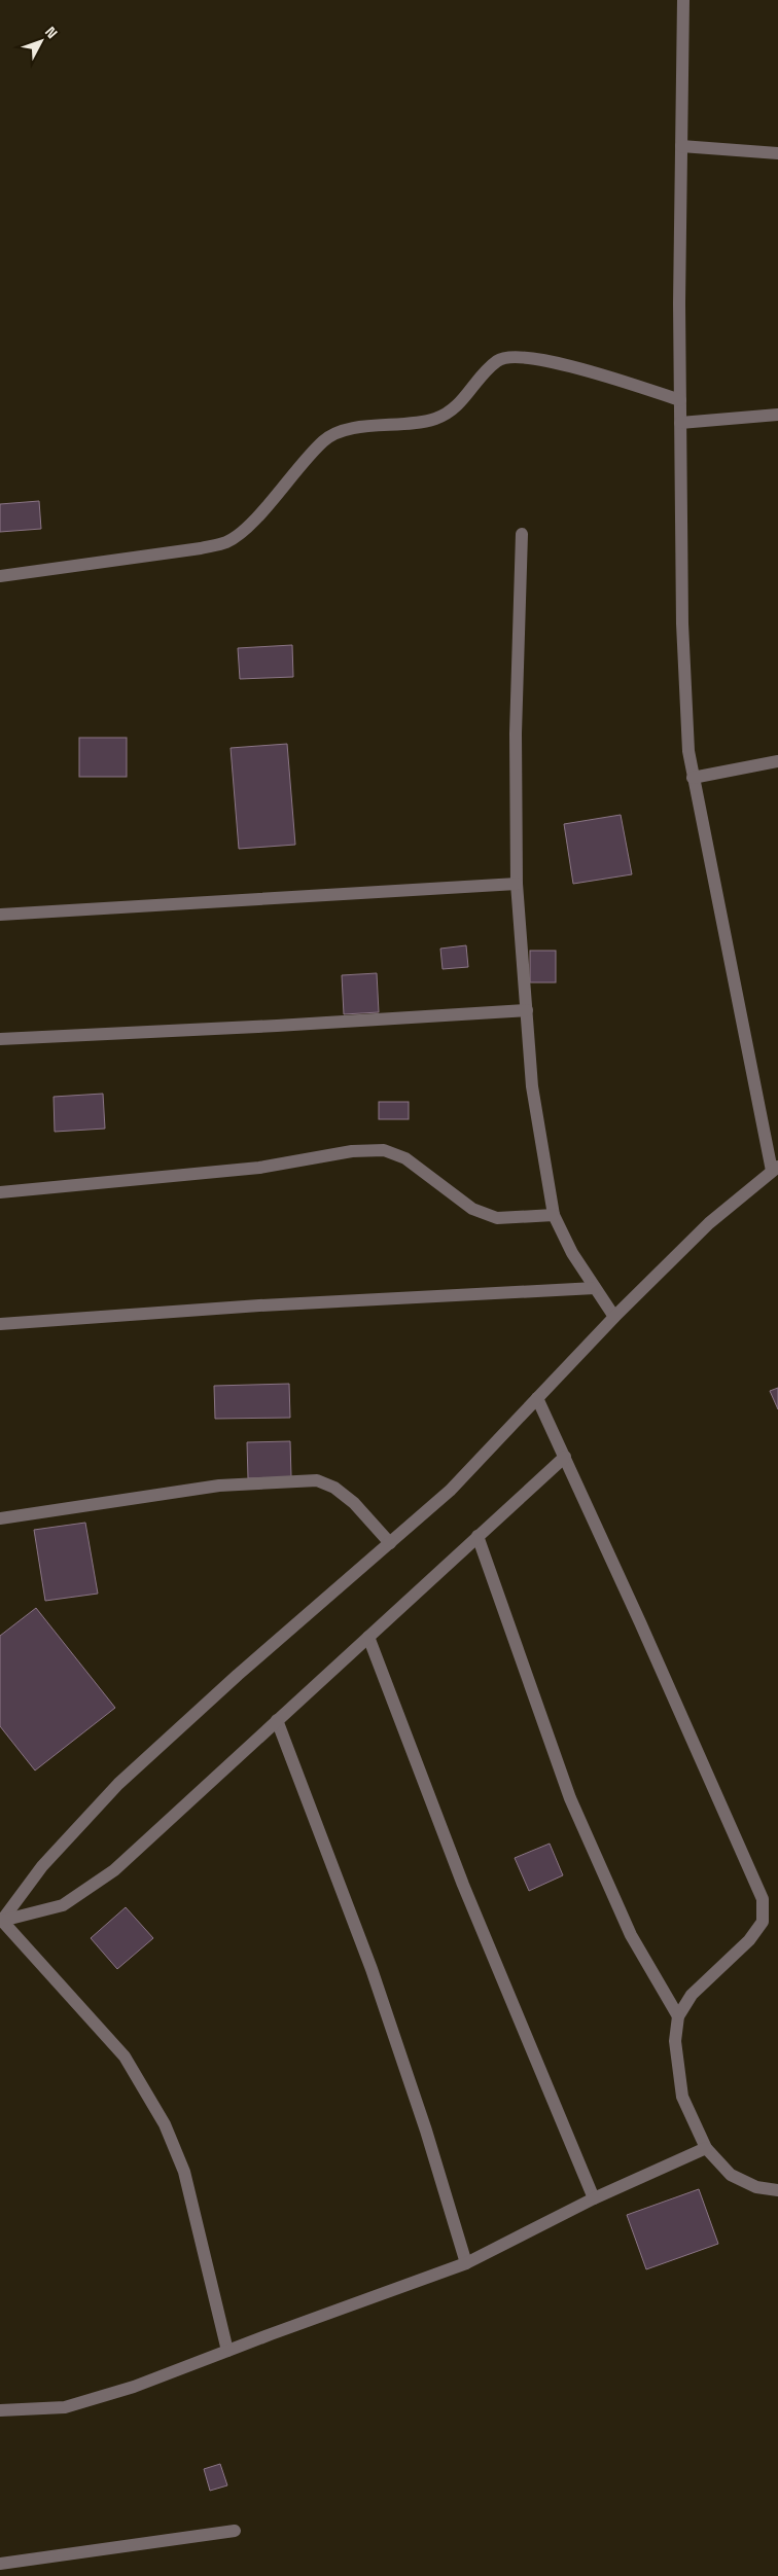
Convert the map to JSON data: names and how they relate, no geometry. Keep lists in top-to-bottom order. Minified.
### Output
{"north":"top right"}
